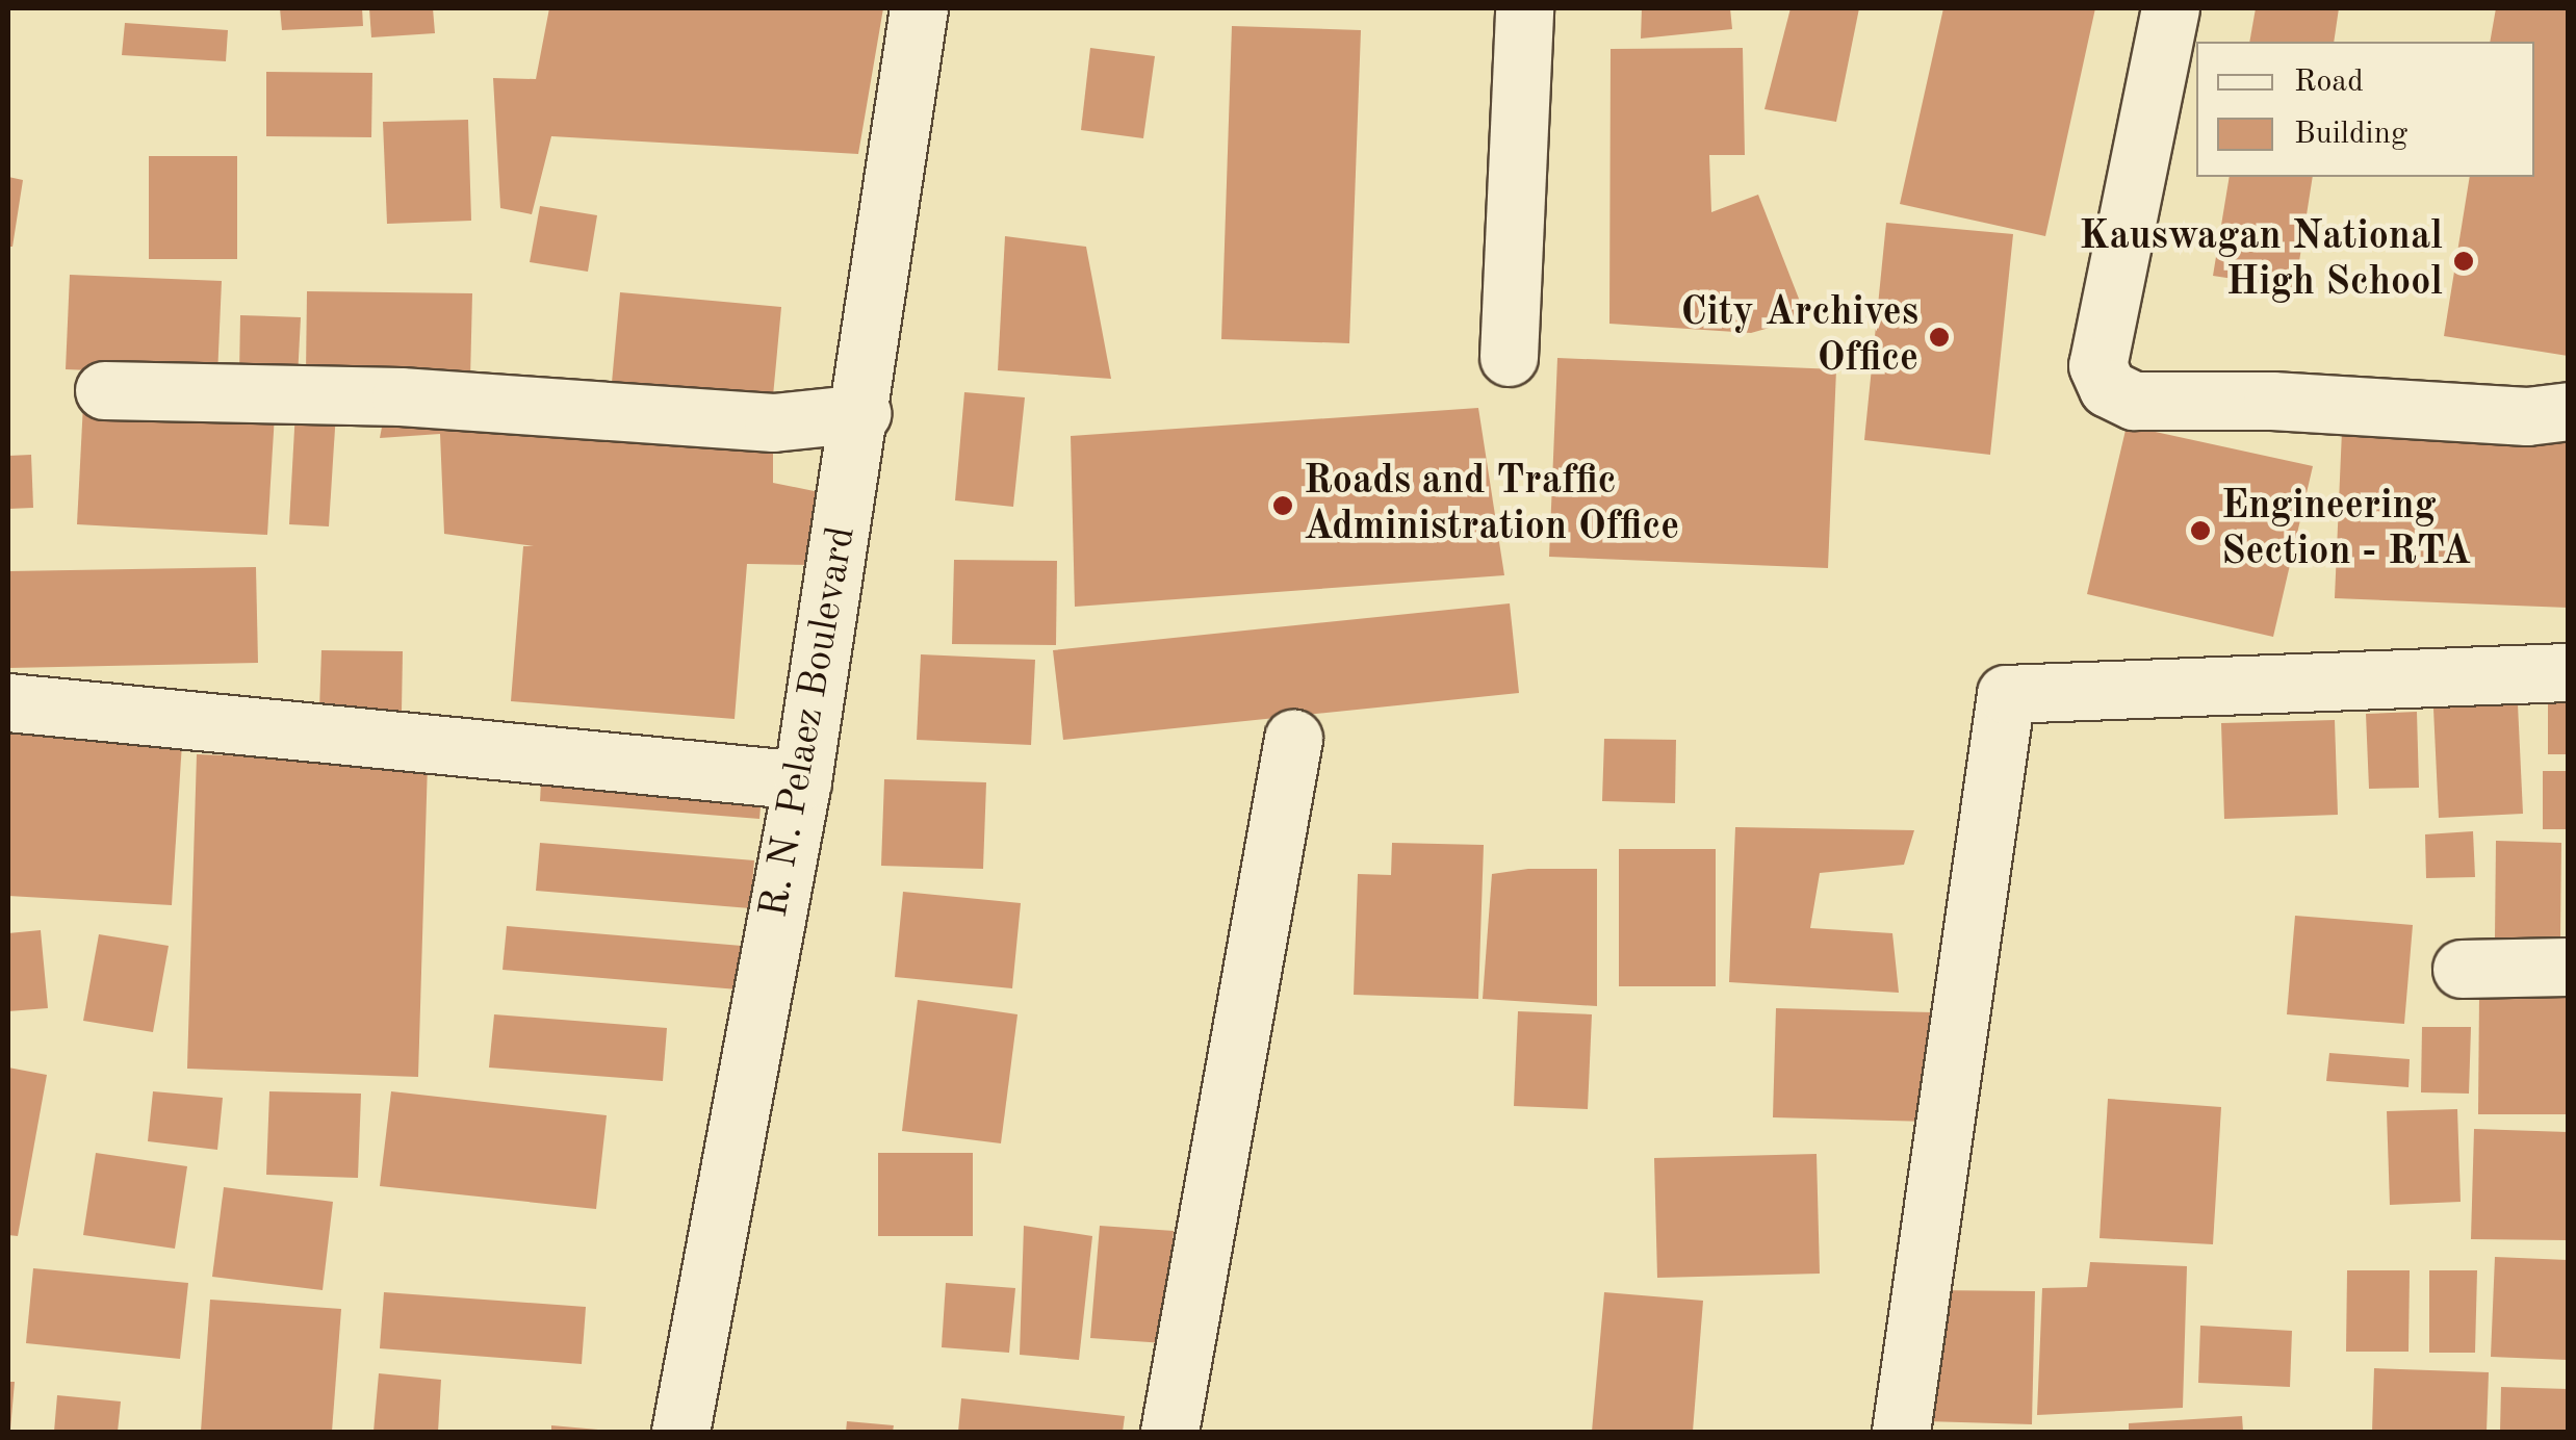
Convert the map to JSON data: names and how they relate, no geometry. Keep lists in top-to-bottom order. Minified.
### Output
{"streets":{"street":["R. N. Pelaez Boulevard"]},"places":["Kauswagan National High School","City Archives Office","Roads and Traffic Administration Office","Engineering Section - RTA"],"legend":["Road","Building"]}
